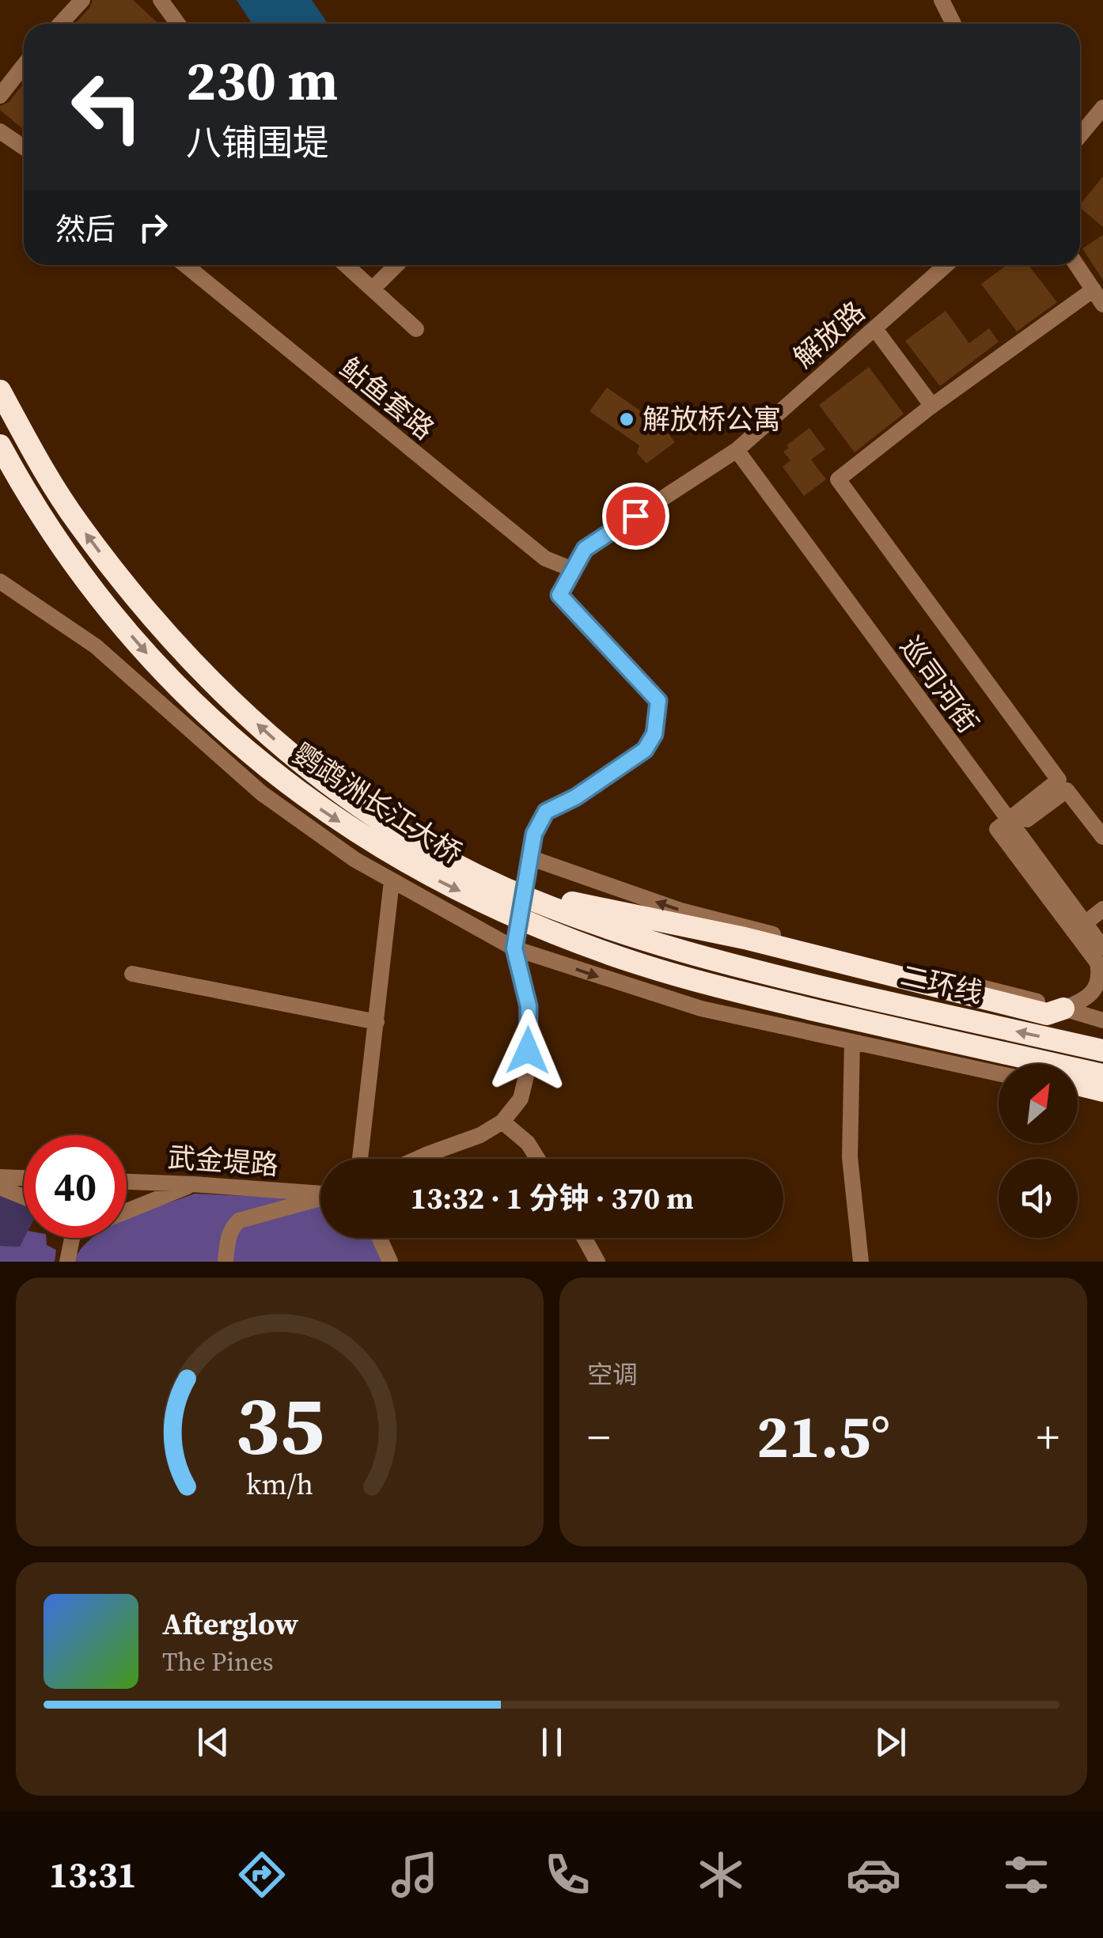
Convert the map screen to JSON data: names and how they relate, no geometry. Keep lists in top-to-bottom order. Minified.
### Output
{"streets":{"highway":["鹦鹉洲长江大桥","二环线"],"street":["解放路","鲇鱼套路","巡司河街","武金堤路"]},"crossings":[["解放路","鲇鱼套路"],["解放路","巡司河街"],["鹦鹉洲长江大桥","二环线"]],"places":["解放桥公寓"],"north":"top right","page":{"turn":["230 m","八铺围堤"],"then":"然后","limit":"40","trip":"13:32 · 1 分钟 · 370 m","tile":"空调","heat":["−","21.5°","+"],"song":["Afterglow","The Pines"],"tabs":"13:31","gauge":["35","km/h"]}}
